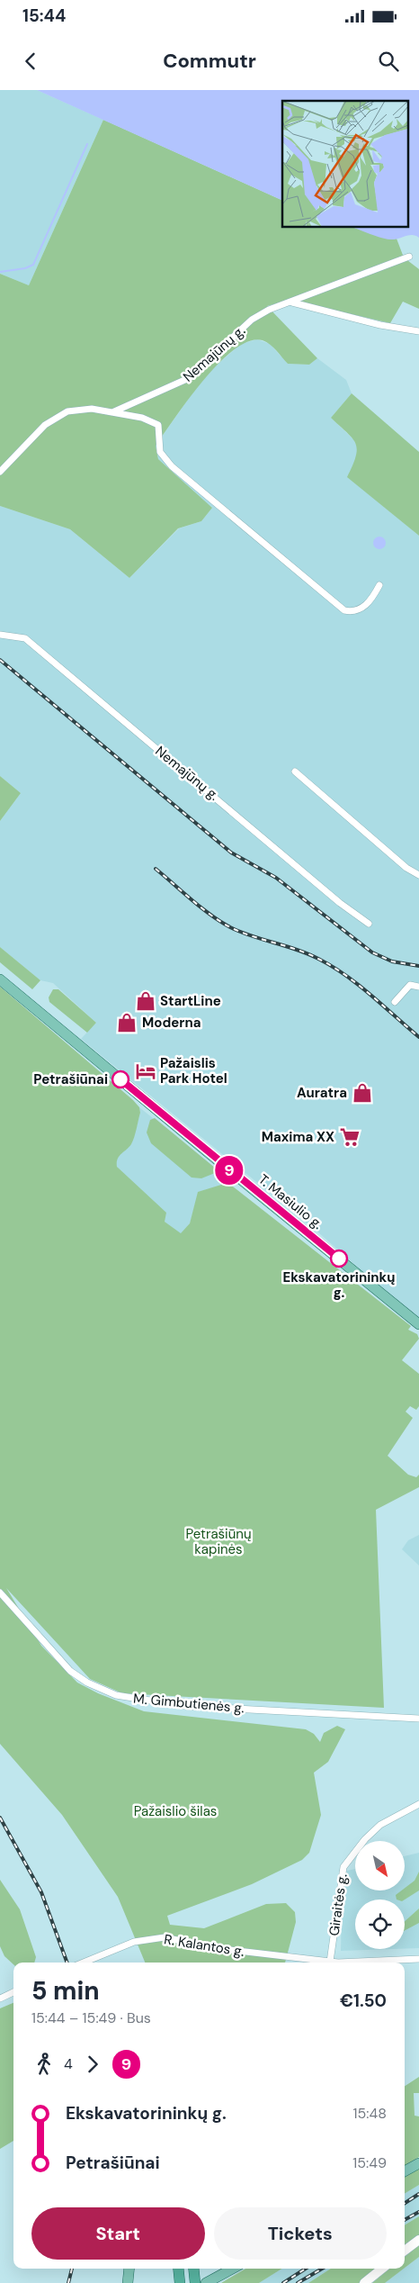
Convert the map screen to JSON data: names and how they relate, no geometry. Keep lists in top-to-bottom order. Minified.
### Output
{"streets":{"main road":["T. Masiulio g."],"street":["Nemajūnų g.","M. Gimbutienės g.","Giraitės g.","R. Kalantos g."]},"crossings":[["Giraitės g.","R. Kalantos g."]],"parks":["Petrašiūnų kapinės","Pažaislio šilas"],"places":{"shop":["StartLine","Moderna","Auratra"],"hotel":["Pažaislis Park Hotel"],"other":["Petrašiūnai","Ekskavatorininkų g."],"supermarket":["Maxima XX"]},"lines":["bus line 9"],"north":"bottom right","page":{"status":"15:44","header":"Commutr","on_map":"9","heading":["5 min","15:44 – 15:49 · Bus","€1.50"],"legs":["4","9"],"list":[{"name":"Ekskavatorininkų g.","value":"15:48"},{"name":"Petrašiūnai","value":"15:49"}],"buttons":["Start","Tickets"]}}
